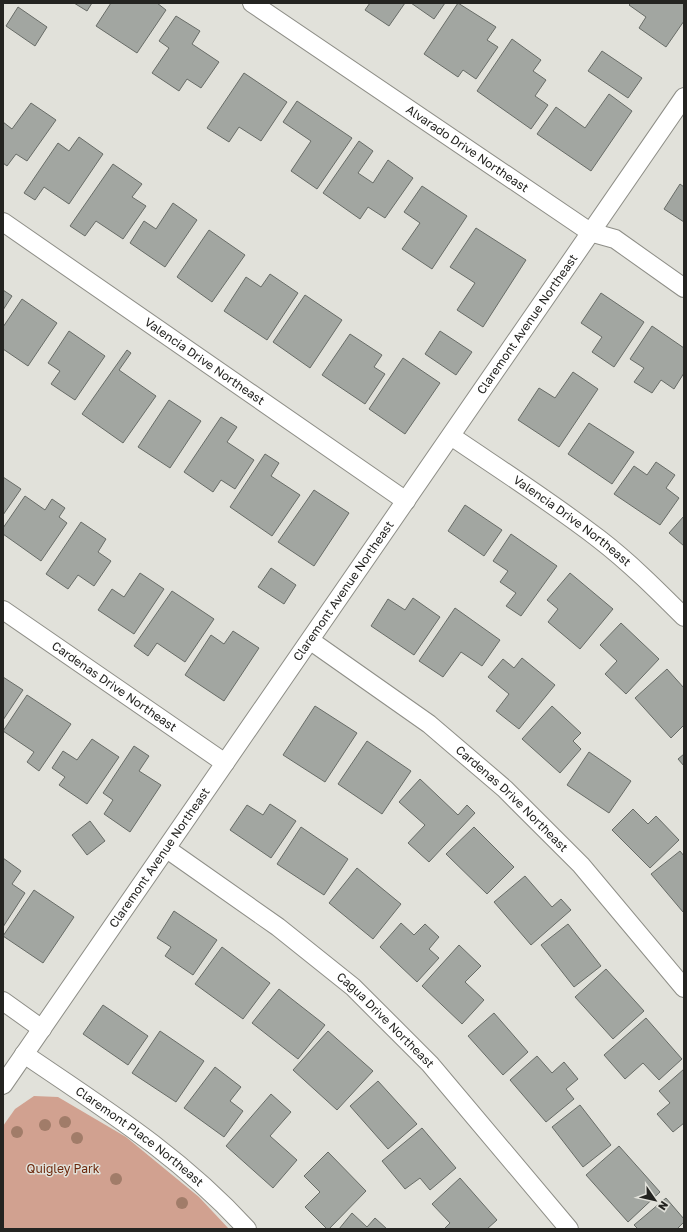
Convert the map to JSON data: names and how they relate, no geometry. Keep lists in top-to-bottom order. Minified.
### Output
{"streets":{"street":["Alvarado Drive Northeast","Claremont Avenue Northeast","Valencia Drive Northeast","Cardenas Drive Northeast","Cagua Drive Northeast","Claremont Place Northeast"]},"crossings":[["Alvarado Drive Northeast","Claremont Avenue Northeast"],["Claremont Avenue Northeast","Valencia Drive Northeast"],["Claremont Avenue Northeast","Cardenas Drive Northeast"],["Claremont Avenue Northeast","Cagua Drive Northeast"],["Claremont Avenue Northeast","Claremont Place Northeast"]],"parks":["Quigley Park"],"north":"bottom right"}
